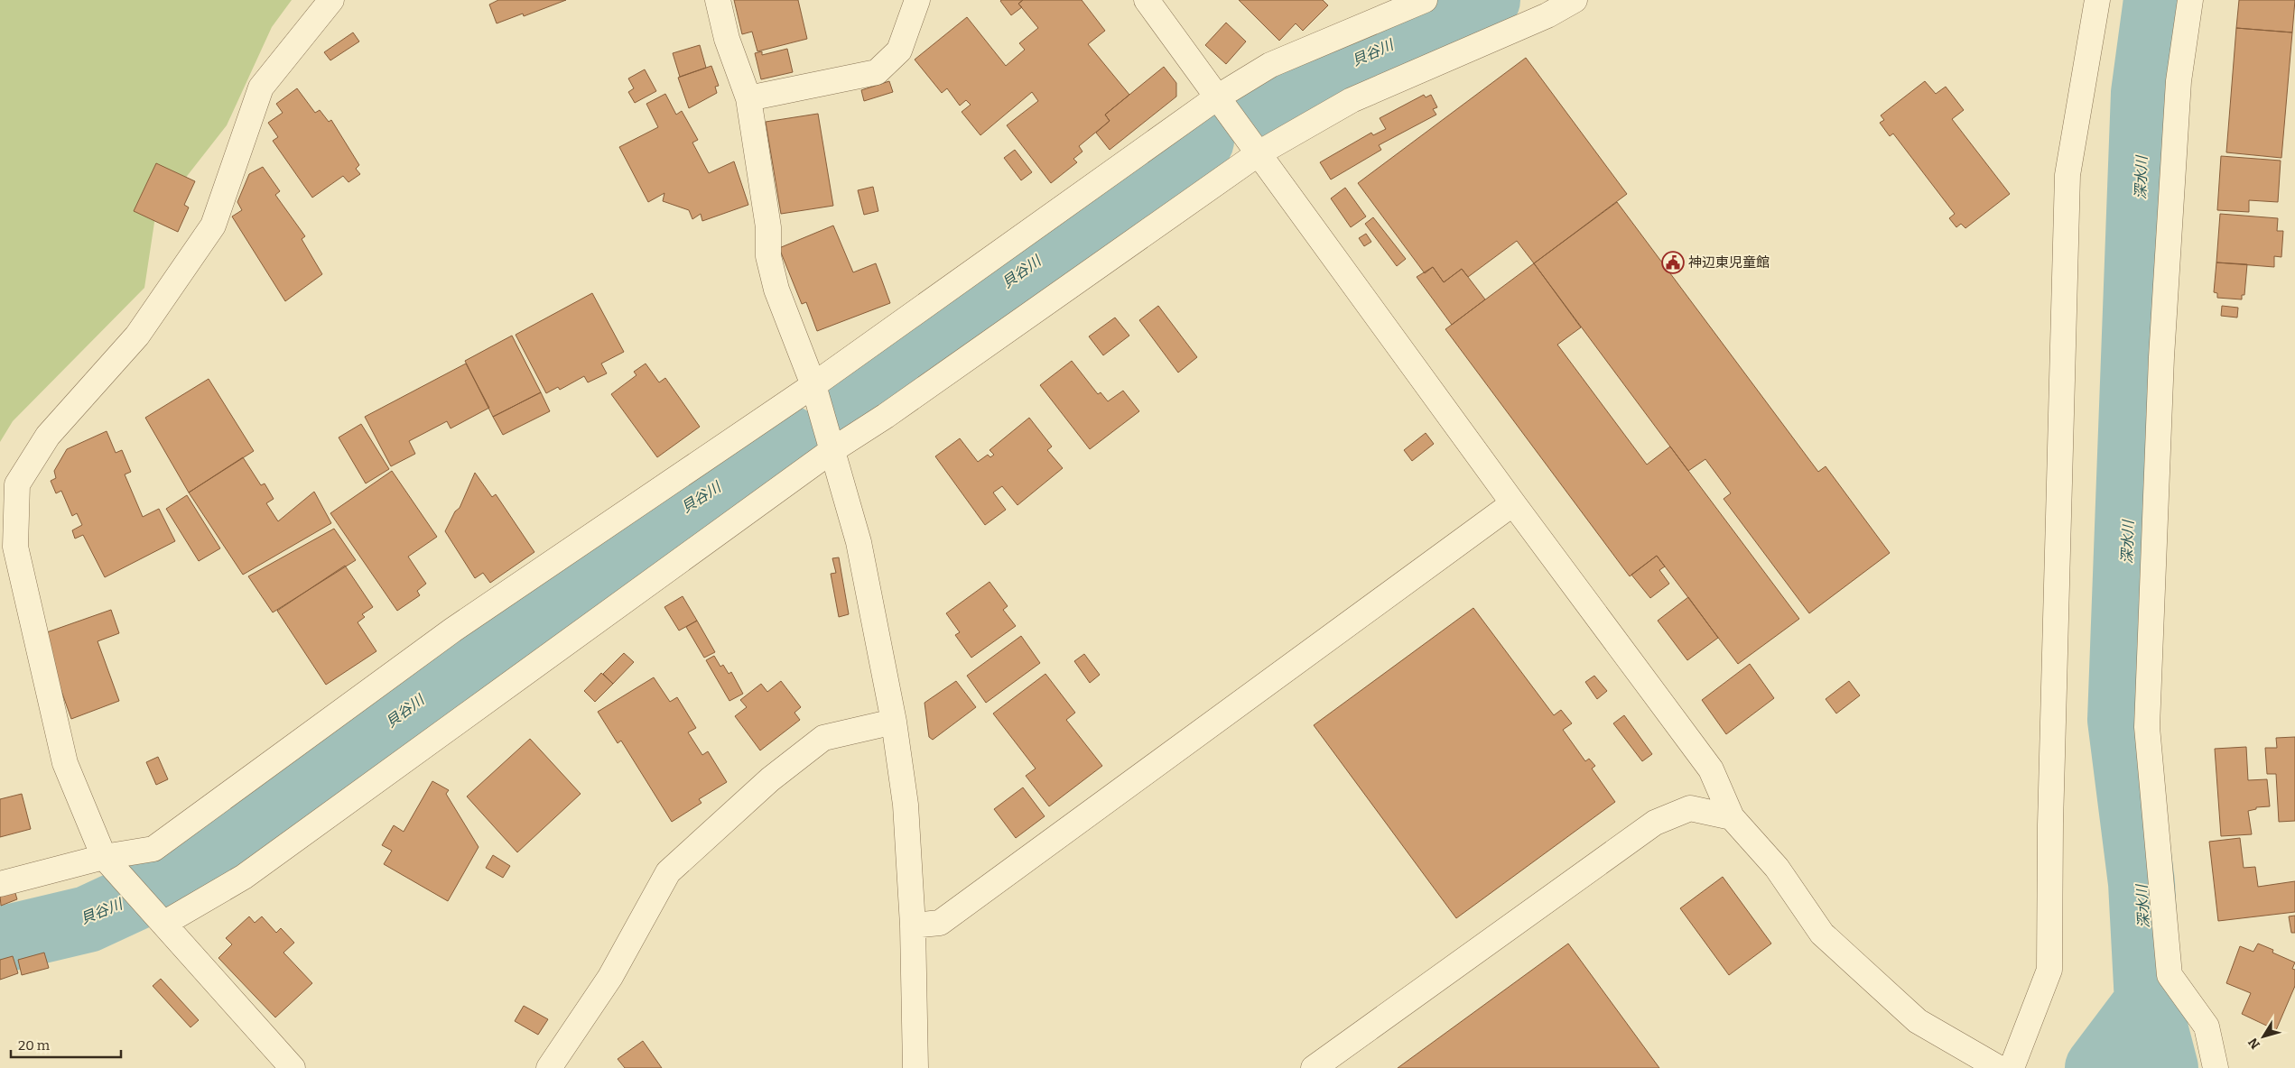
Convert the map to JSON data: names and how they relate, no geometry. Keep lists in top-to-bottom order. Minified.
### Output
{"water":["貝谷川","深水川"],"places":{"public building":["神辺東児童館"]},"scale_bar":"20 m","north":"bottom left"}
